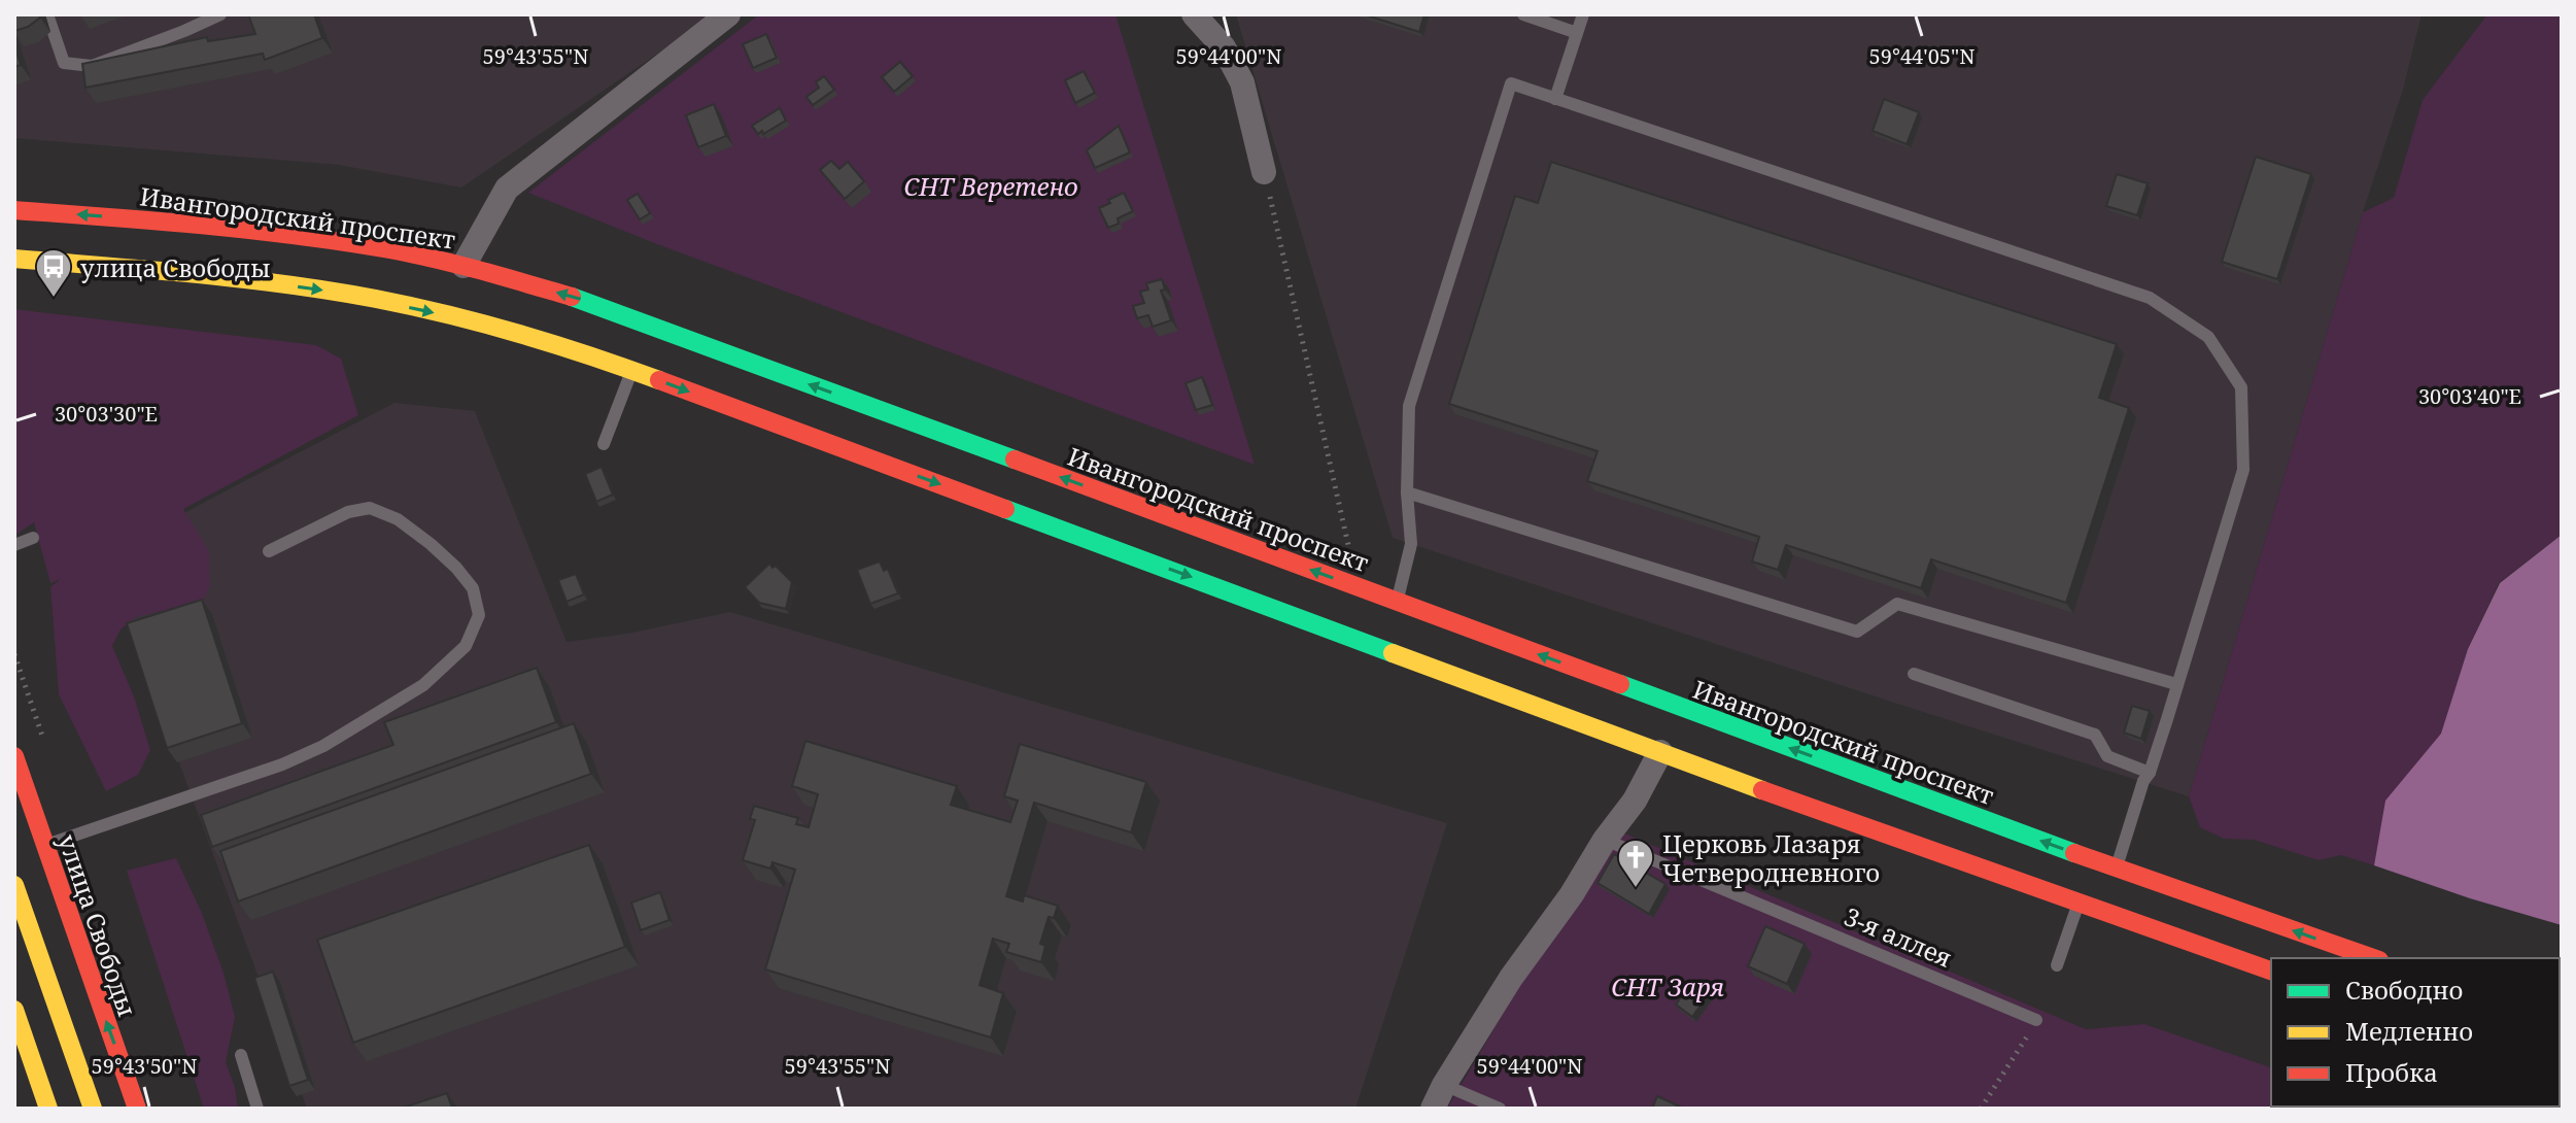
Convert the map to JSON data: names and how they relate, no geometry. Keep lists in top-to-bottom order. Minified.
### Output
{"streets":{"main road":["Ивангородский проспект","улица Свободы"],"lane":["3-я аллея"]},"parks":["СНТ Веретено","СНТ Заря"],"places":{"bus stop":["улица Свободы"],"church":["Церковь Лазаря Четверодневного"]},"legend":["Свободно","Медленно","Пробка"],"coordinates":["59°43'55\"N","59°44'00\"N","59°44'05\"N","30°03'40\"E","30°03'30\"E","59°43'50\"N"]}
